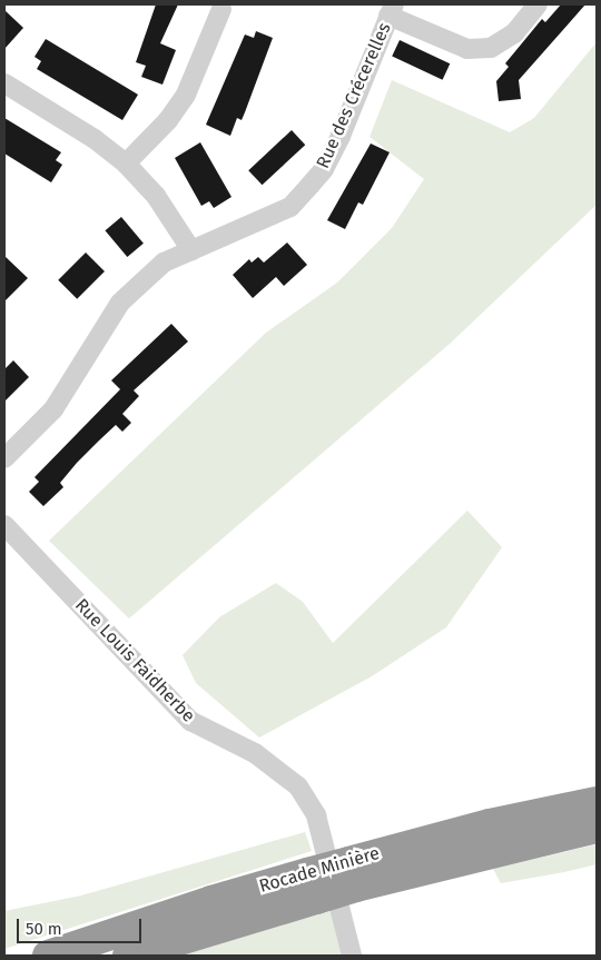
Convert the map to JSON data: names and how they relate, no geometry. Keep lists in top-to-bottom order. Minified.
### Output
{"streets":{"highway":["Rocade Minière"],"street":["Rue des Crécerelles","Rue Louis Faidherbe"]},"scale_bar":"50 m"}
